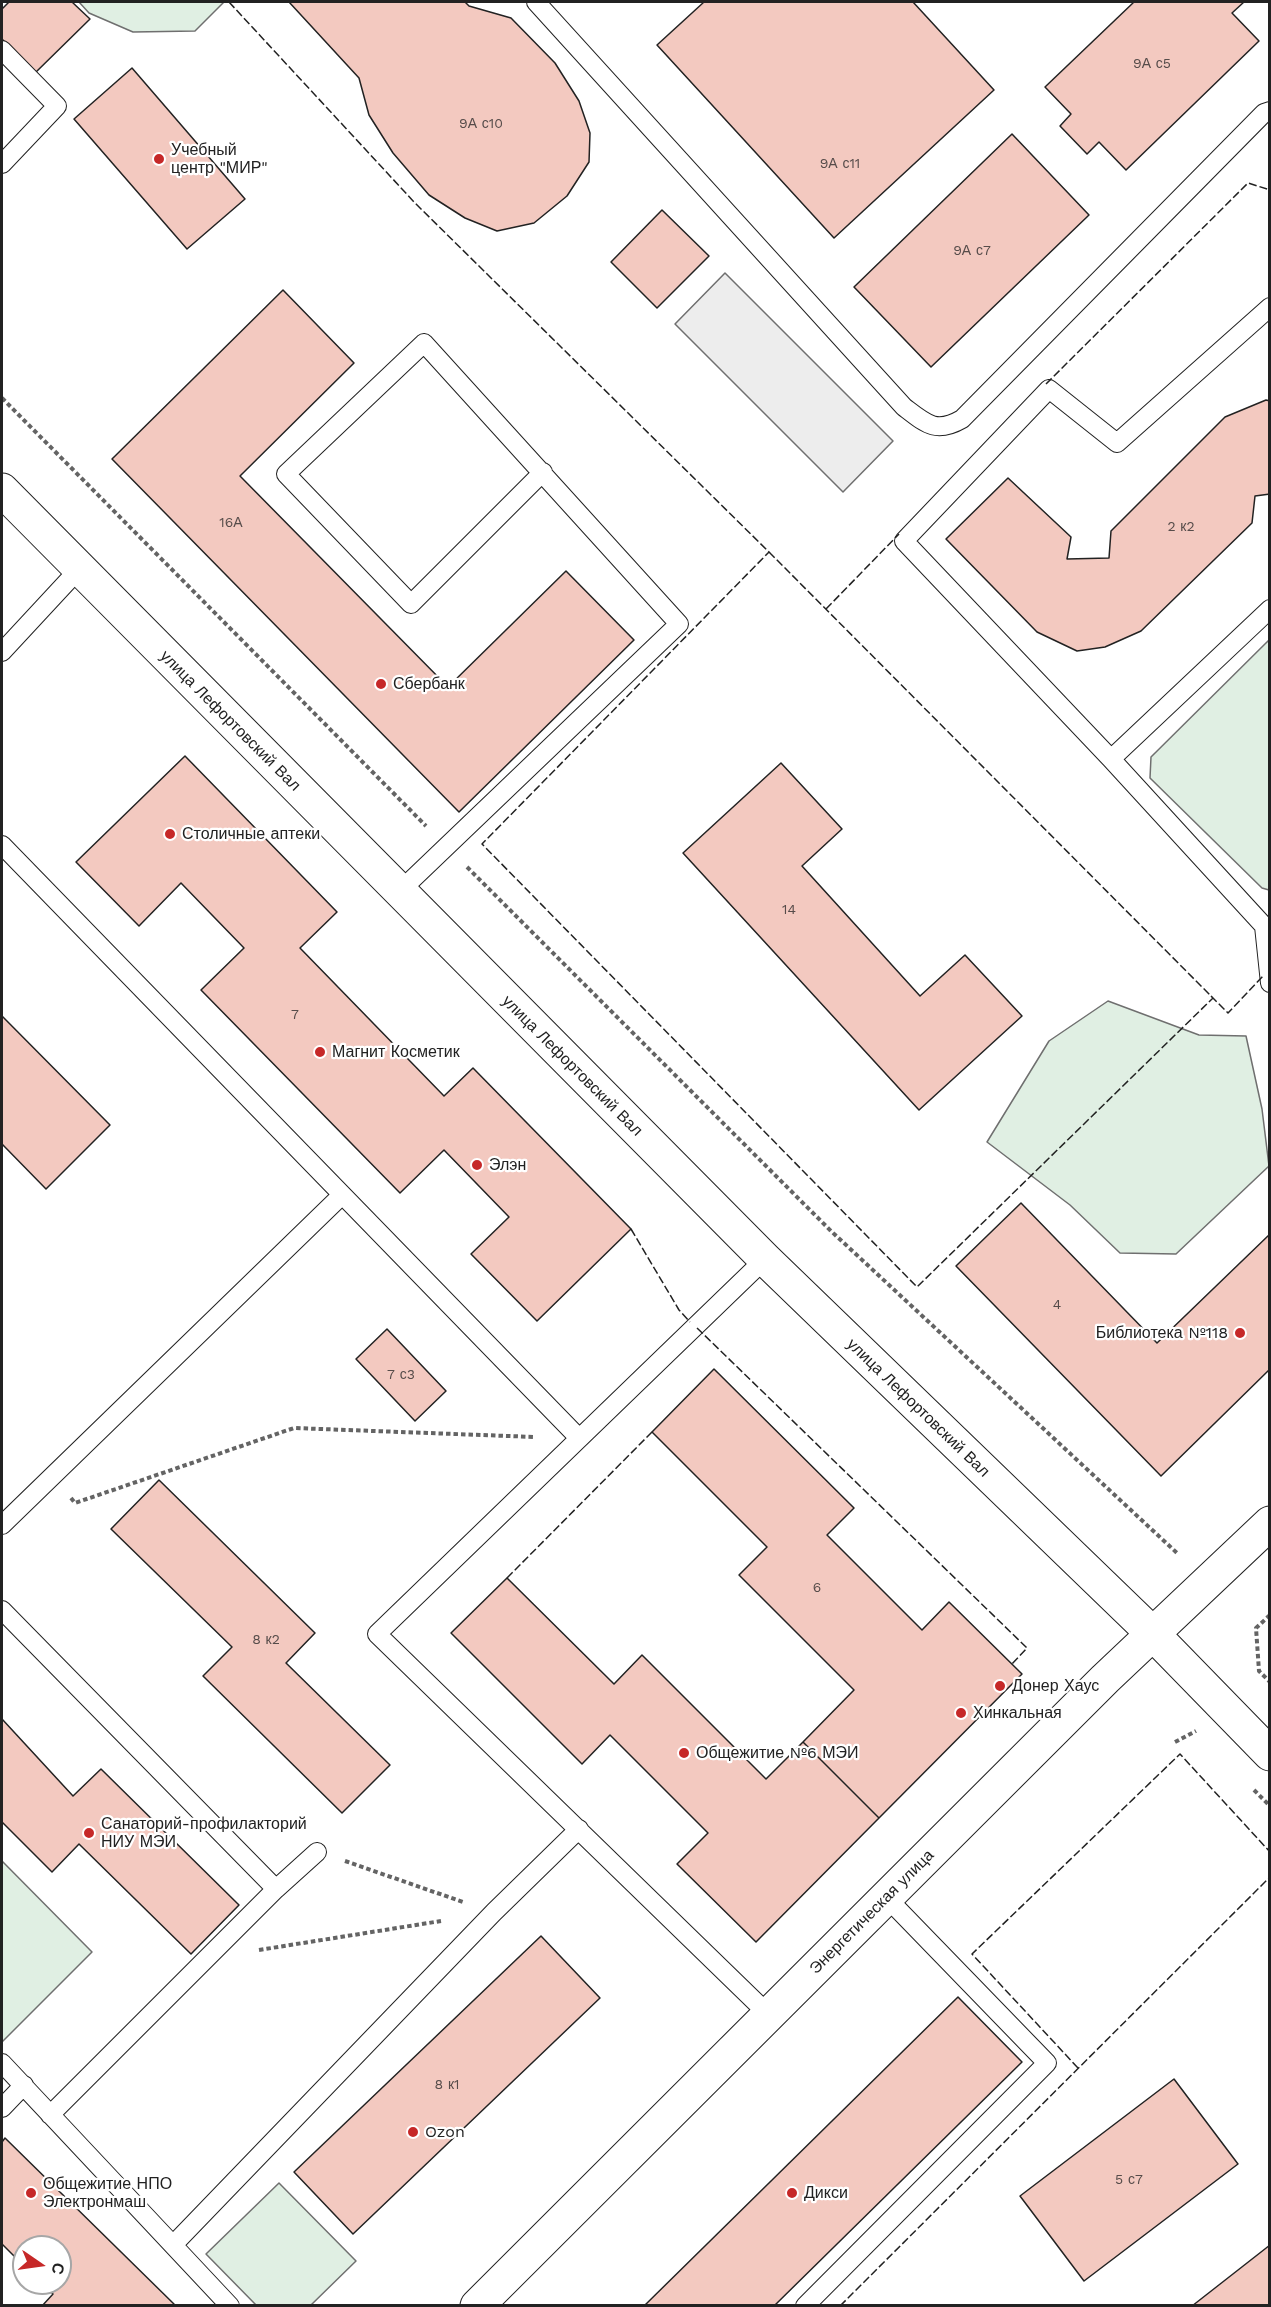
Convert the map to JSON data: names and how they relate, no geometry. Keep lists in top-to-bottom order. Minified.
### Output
{"streets":{"street":["улица Лефортовский Вал","Энергетическая улица"]},"crossings":[["улица Лефортовский Вал","Энергетическая улица"]],"places":["Учебный центр \"МИР\"","Сбербанк","Столичные аптеки","Магнит Косметик","Элэн","Библиотека №118","Донер Хаус","Хинкальная","Общежитие №6 МЭИ","Санаторий-профилакторий НИУ МЭИ","Ozon","Общежитие НПО Электронмаш","Дикси"],"house_numbers":["9А с5","9А с10","9А с11","9А с7","16А","2 к2","14","7","4","7 с3","6","8 к2","8 к1","5 с7"],"north":"right"}
